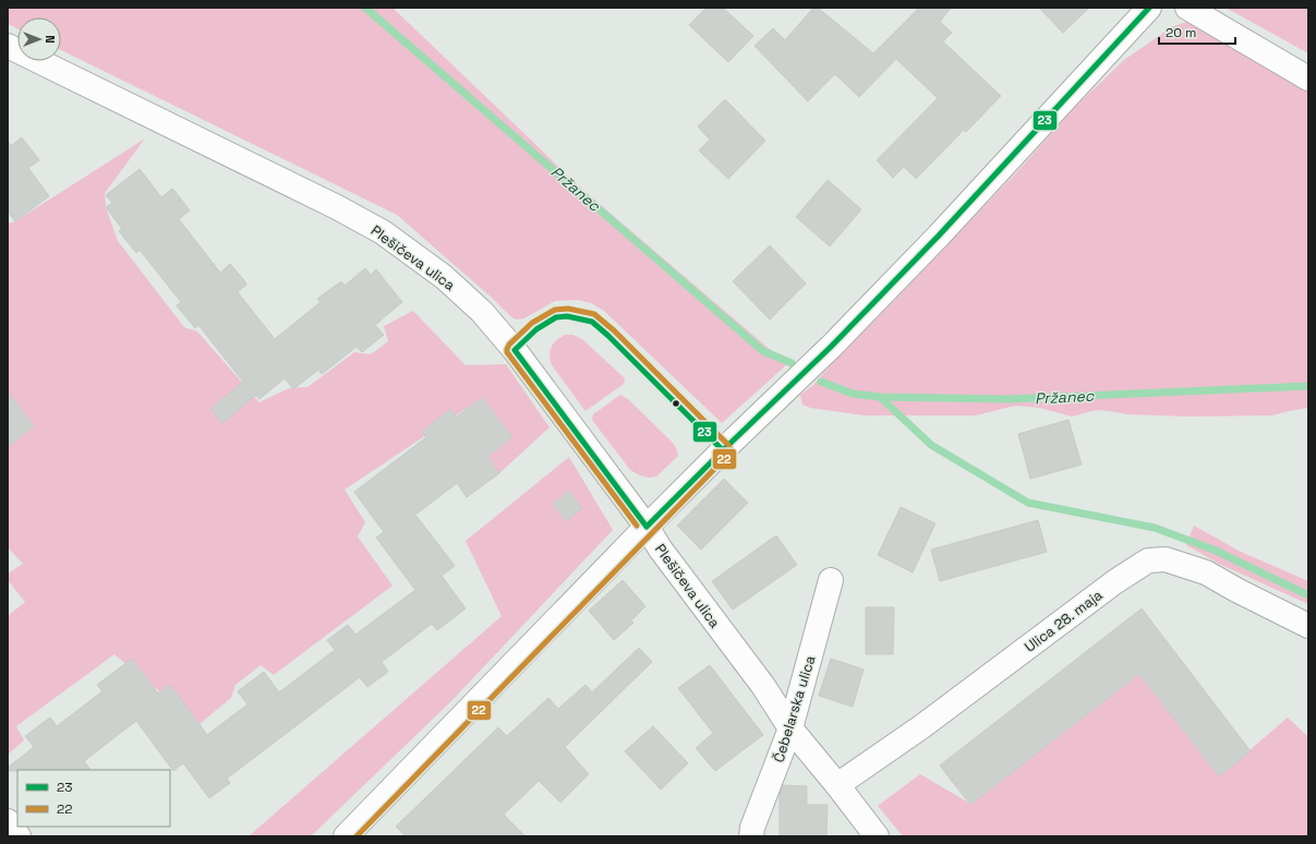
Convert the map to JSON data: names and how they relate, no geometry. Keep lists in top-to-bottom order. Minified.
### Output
{"streets":{"street":["Plešičeva ulica","Ulica 28. maja","Čebelarska ulica"]},"crossings":[["Plešičeva ulica","Ulica 28. maja"],["Plešičeva ulica","Čebelarska ulica"]],"water":["Pržanec"],"lines":["transit line 23","transit line 22"],"legend":["23","22"],"scale_bar":"20 m","north":"right"}
